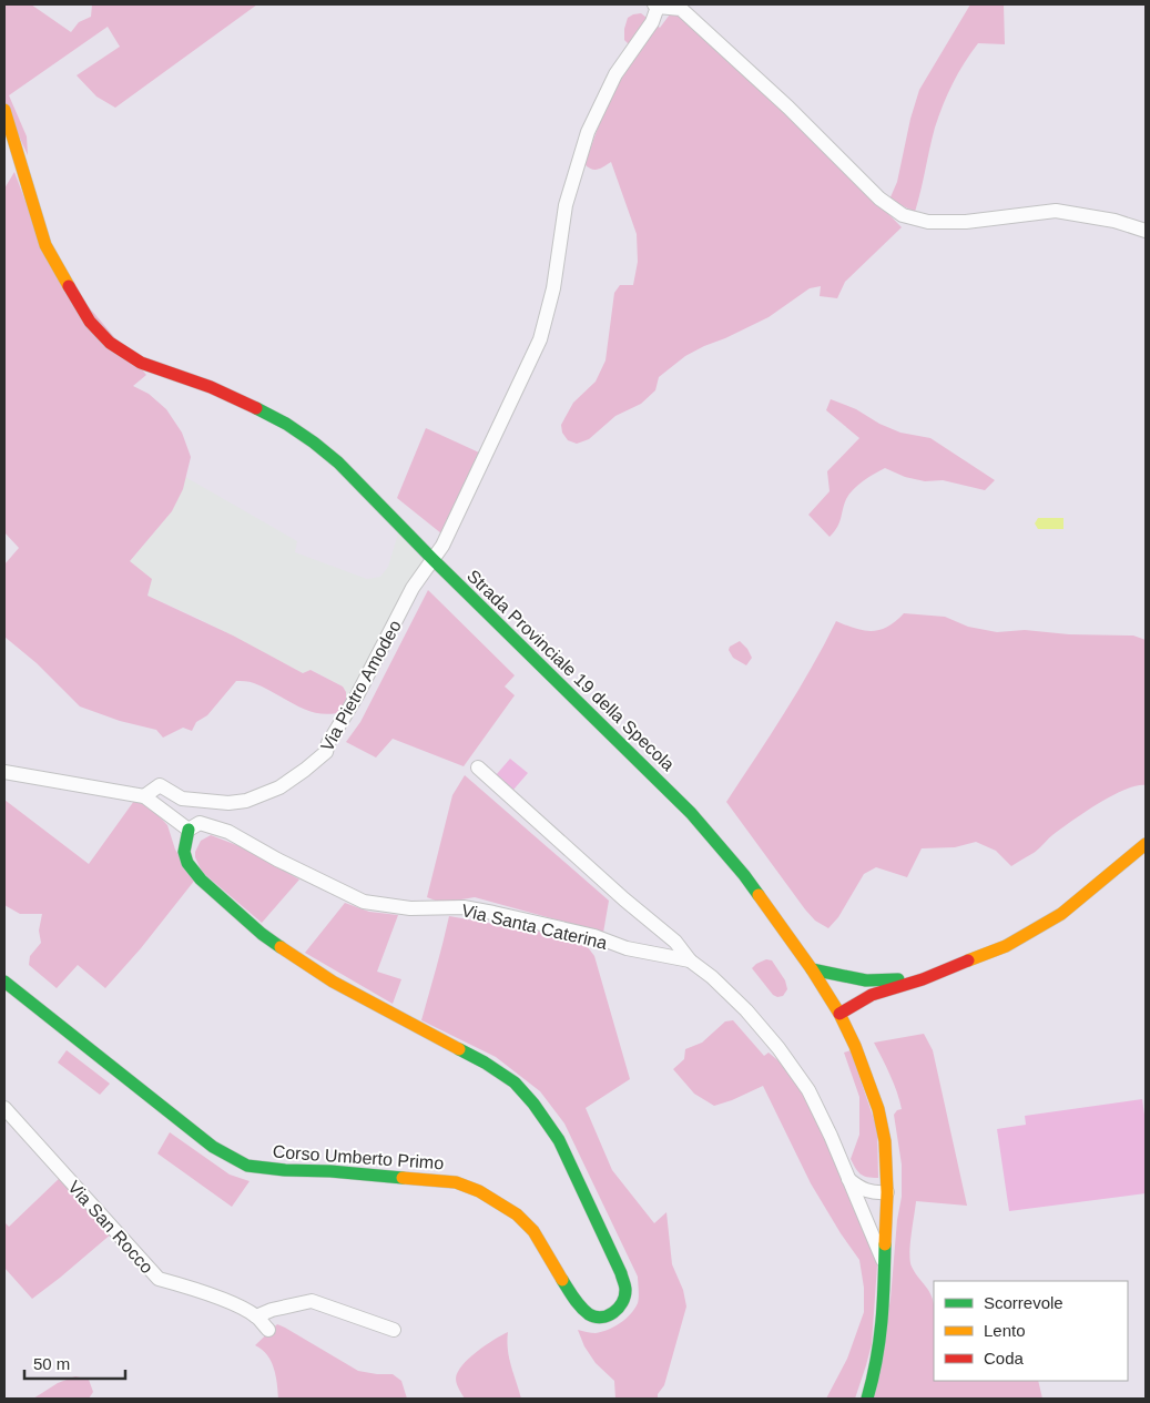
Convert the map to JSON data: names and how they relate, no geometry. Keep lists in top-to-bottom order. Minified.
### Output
{"streets":{"street":["Strada Provinciale 19 della Specola","Via Pietro Amodeo","Via Santa Caterina","Corso Umberto Primo","Via San Rocco"]},"crossings":[["Strada Provinciale 19 della Specola","Via Pietro Amodeo"],["Strada Provinciale 19 della Specola","Via Santa Caterina"],["Via Santa Caterina","Corso Umberto Primo"]],"legend":["Scorrevole","Lento","Coda"],"scale_bar":"50 m"}
